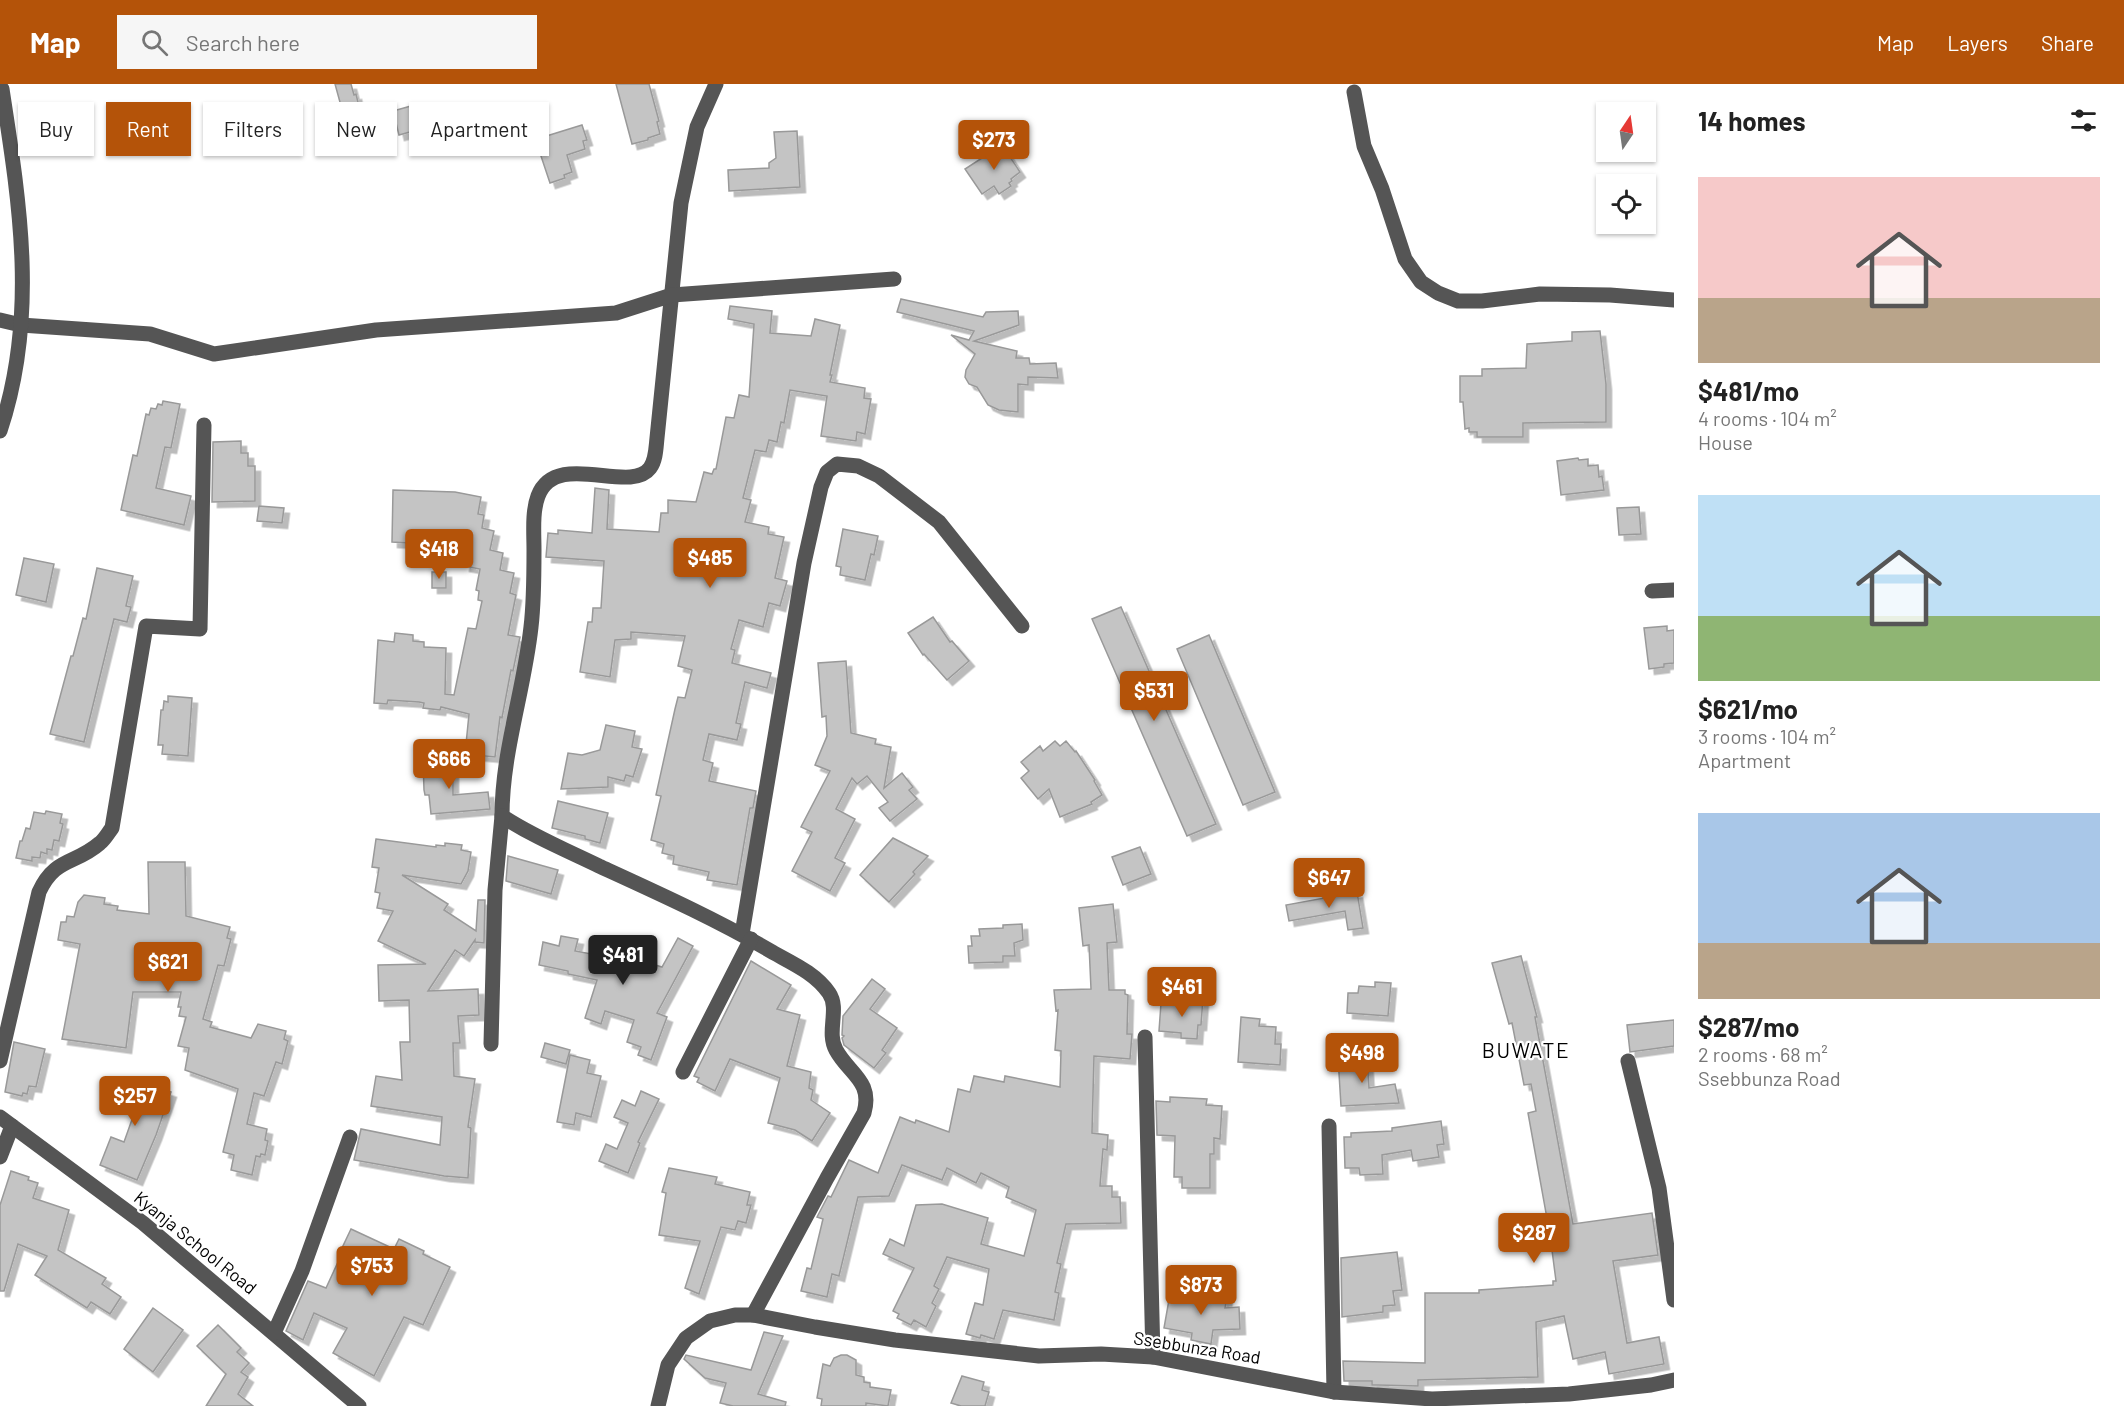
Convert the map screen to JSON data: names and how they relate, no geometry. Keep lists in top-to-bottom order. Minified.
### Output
{"streets":{"street":["Kyanja School Road","Ssebbunza Road"]},"districts":["BUWATE"],"north":"top","page":{"header":"Map","search":"Search here","nav":["Map","Layers","Share"],"heading":"14 homes","chip":["Buy","Rent","Filters","New","Apartment"],"price":["$273","$418","$485","$531","$666","$647","$481","$621","$461","$498","$257","$287","$753","$873"],"list":[{"name":"$481/mo","note":"4 rooms · 104 m² · House"},{"name":"$621/mo","note":"3 rooms · 104 m² · Apartment"},{"name":"$287/mo","note":"2 rooms · 68 m² · Ssebbunza Road"}]}}
